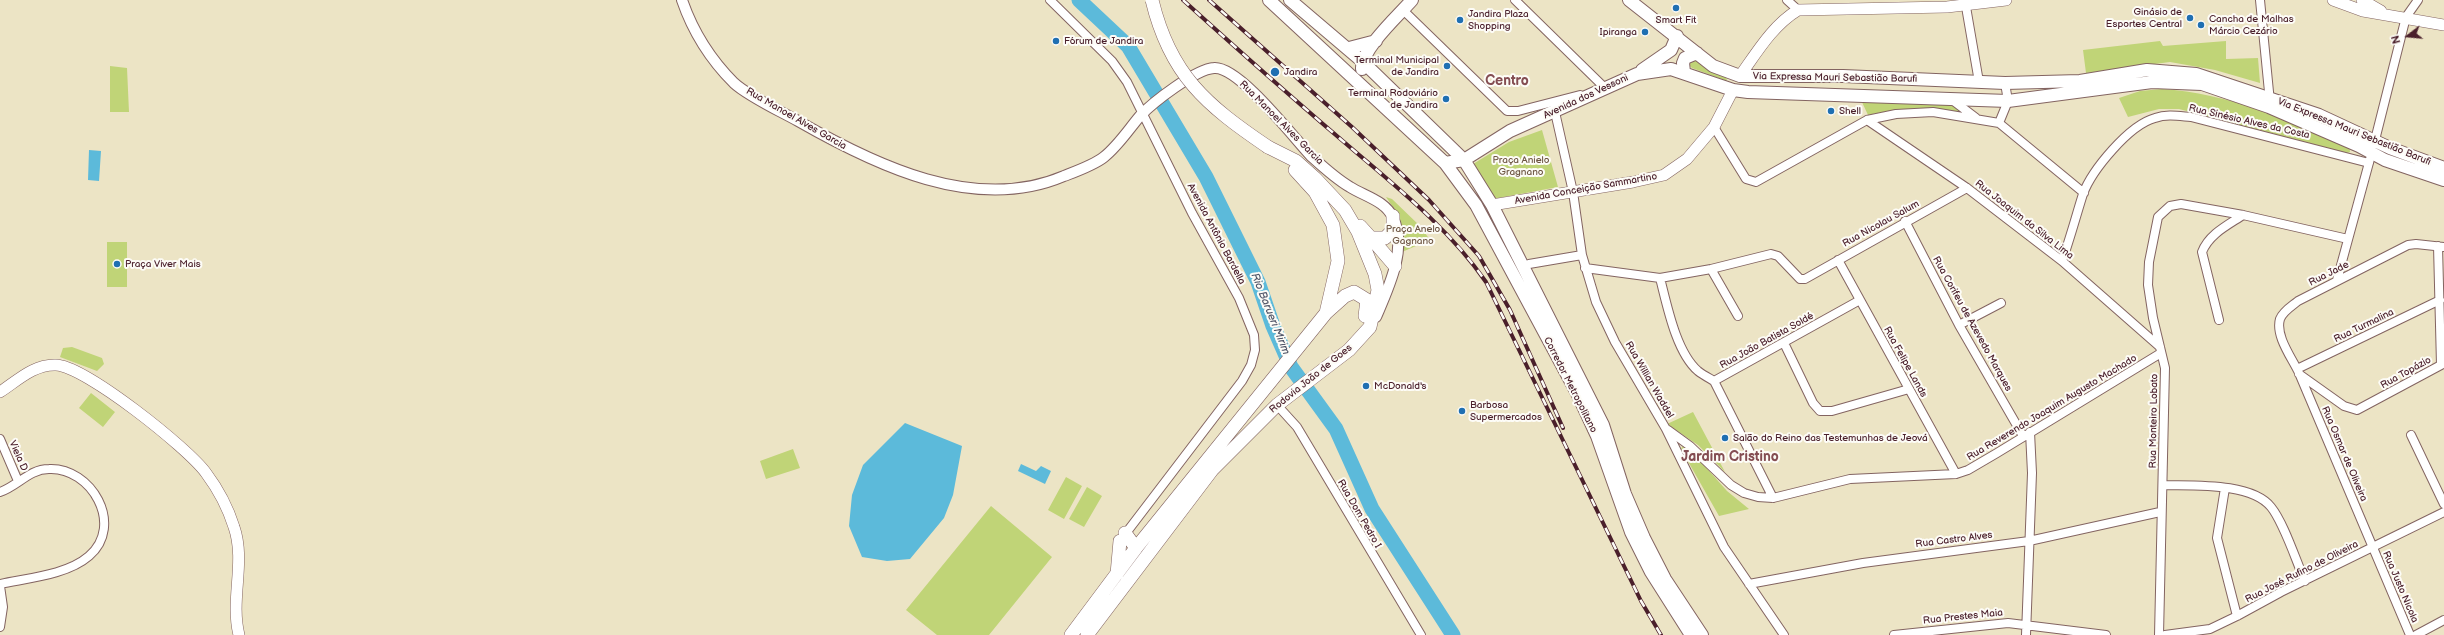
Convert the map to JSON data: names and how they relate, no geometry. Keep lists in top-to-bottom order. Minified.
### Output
{"streets":{"highway":["Rodovia João de Goes"],"main road":["Via Expressa Mauri Sebastião Barufi","Avenida dos Vessoni","Avenida Conceição Sammartino","Corredor Metropolitano"],"street":["Rua Manoel Alves Garcia","Rua Sinésio Alves da Costa","Rua Joaquim da Silva Lima","Rua Nicolau Salum","Avenida Antônio Bardella","Rua Jade","Rua Corifeu de Azevedo Marques","Rua Turmalina","Rua João Batista Soldé","Rua Felipe Lands","Rua Topázio","Rua Willian Waddel","Rua Reverendo Joaquim Augusto Machado","Rua Monteiro Lobato","Rua Osmar de Oliveira","Viela D","Rua Dom Pedro I","Rua Castro Alves","Rua José Rufino de Oliveira","Rua Justo Nicola","Rua Prestes Maia"]},"crossings":[["Via Expressa Mauri Sebastião Barufi","Avenida dos Vessoni"],["Via Expressa Mauri Sebastião Barufi","Rua Sinésio Alves da Costa"],["Via Expressa Mauri Sebastião Barufi","Avenida Conceição Sammartino"],["Avenida dos Vessoni","Avenida Conceição Sammartino"],["Avenida dos Vessoni","Rua Willian Waddel"],["Avenida dos Vessoni","Corredor Metropolitano"],["Rua Manoel Alves Garcia","Avenida Antônio Bardella"],["Rua Sinésio Alves da Costa","Rua Joaquim da Silva Lima"],["Avenida Conceição Sammartino","Rua Willian Waddel"],["Rua Joaquim da Silva Lima","Rua Nicolau Salum"],["Rua Joaquim da Silva Lima","Rua Reverendo Joaquim Augusto Machado"],["Rua Joaquim da Silva Lima","Rua Monteiro Lobato"],["Rua Nicolau Salum","Rua Corifeu de Azevedo Marques"],["Rua Nicolau Salum","Rua Felipe Lands"],["Rua Jade","Rua Turmalina"],["Rua Jade","Rua Topázio"],["Rua Jade","Rua Osmar de Oliveira"],["Rua Corifeu de Azevedo Marques","Rua Reverendo Joaquim Augusto Machado"],["Rua Corifeu de Azevedo Marques","Rua Castro Alves"],["Rua Corifeu de Azevedo Marques","Rua Prestes Maia"],["Rua Turmalina","Rua Topázio"],["Rua Turmalina","Rua Osmar de Oliveira"],["Rua João Batista Soldé","Rua Felipe Lands"],["Rua João Batista Soldé","Rua Reverendo Joaquim Augusto Machado"],["Rua Felipe Lands","Rua Reverendo Joaquim Augusto Machado"],["Rua Topázio","Rua Osmar de Oliveira"],["Rodovia João de Goes","Rua Dom Pedro I"],["Rua Willian Waddel","Rua Reverendo Joaquim Augusto Machado"],["Rua Willian Waddel","Rua Castro Alves"],["Rua Reverendo Joaquim Augusto Machado","Rua Monteiro Lobato"],["Rua Monteiro Lobato","Rua Castro Alves"],["Rua Osmar de Oliveira","Rua José Rufino de Oliveira"],["Rua Osmar de Oliveira","Rua Justo Nicola"],["Rua José Rufino de Oliveira","Rua Justo Nicola"]],"districts":["Centro","Jardim Cristino"],"water":["Rio Barueri Mirim"],"parks":["Praça Anielo Gragnano","Praça Anelo Gagnano"],"places":["Smart Fit","Ginásio de Esportes Central","Jandira Plaza Shopping","Cancha de Malhas Márcio Cezário","Ipiranga","Fórum de Jandira","Terminal Municipal de Jandira","Jandira","Terminal Rodoviário de Jandira","Shell","Praça Viver Mais","McDonald's","Barbosa Supermercados","Salão do Reino das Testemunhas de Jeová"],"north":"left"}
